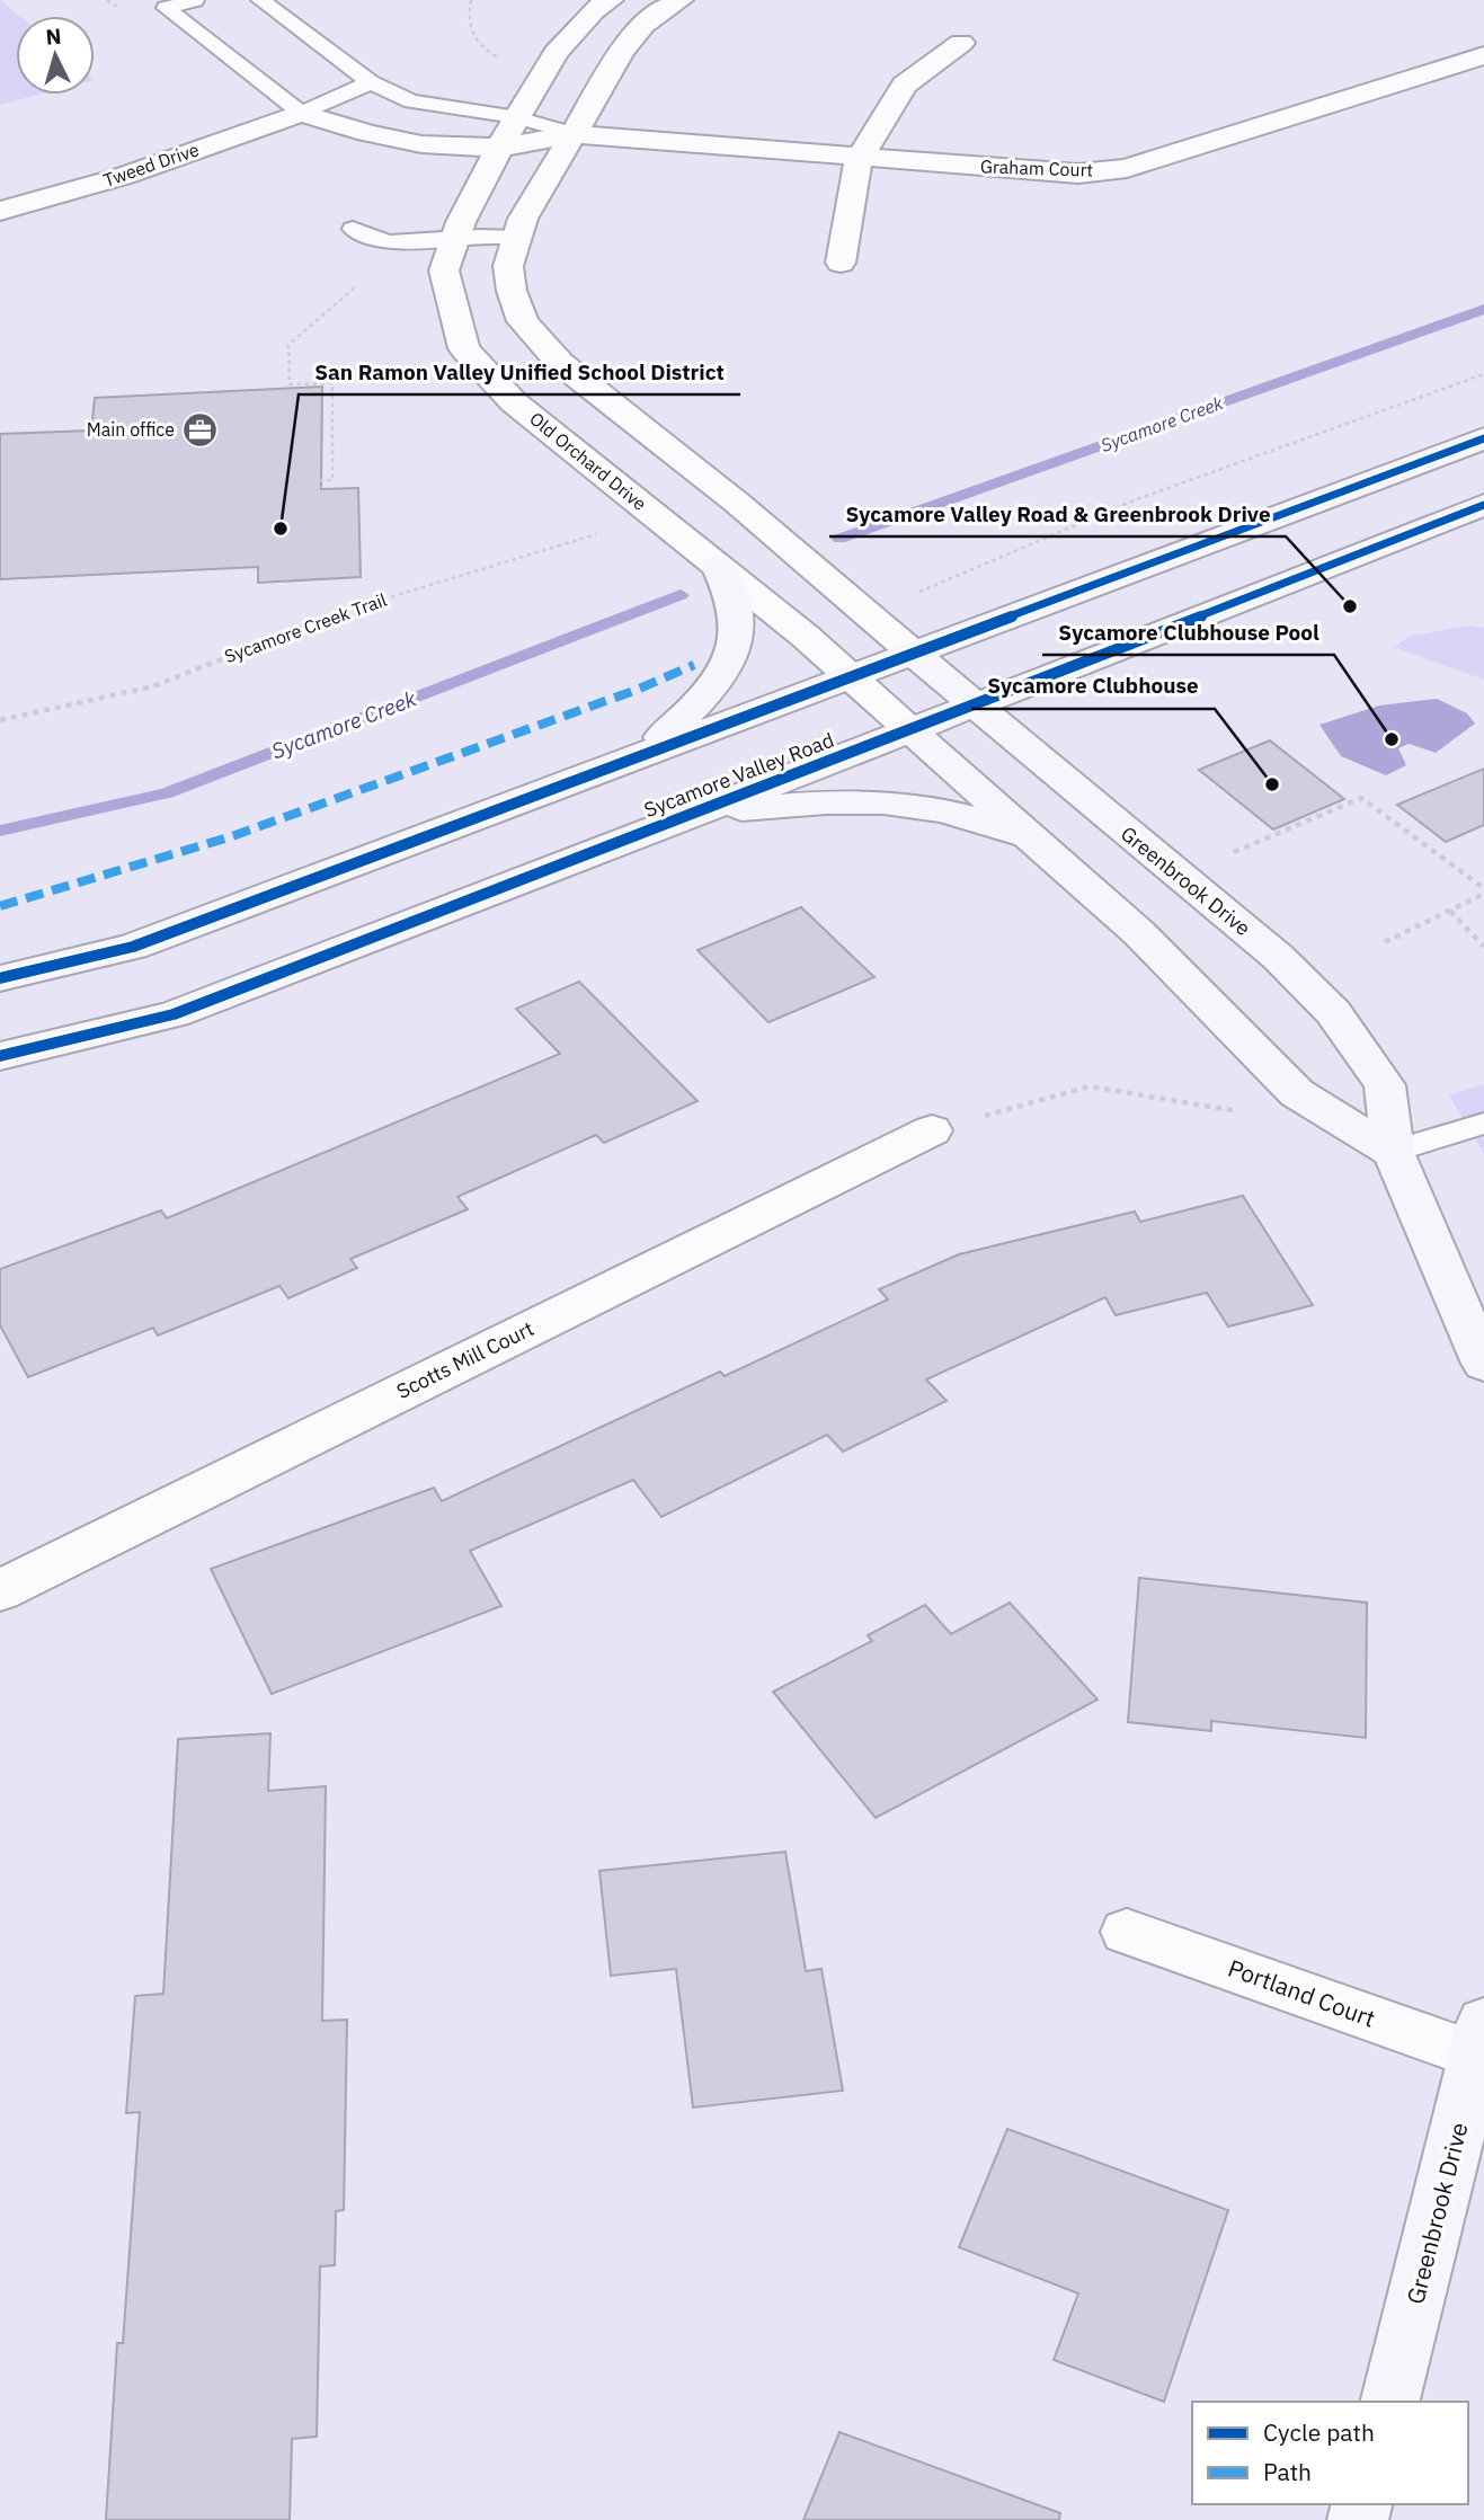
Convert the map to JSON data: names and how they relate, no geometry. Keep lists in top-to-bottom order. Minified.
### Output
{"streets":{"main road":["Sycamore Valley Road","Greenbrook Drive"],"street":["Tweed Drive","Graham Court","Old Orchard Drive","Scotts Mill Court","Portland Court"],"path":["Sycamore Creek Trail"]},"crossings":[["Old Orchard Drive","Sycamore Creek Trail"],["Old Orchard Drive","Sycamore Valley Road"],["Sycamore Valley Road","Greenbrook Drive"],["Greenbrook Drive","Portland Court"]],"water":["Sycamore Creek"],"places":{"office":["Main office"],"other":["San Ramon Valley Unified School District","Sycamore Valley Road & Greenbrook Drive","Sycamore Clubhouse Pool","Sycamore Clubhouse"]},"legend":["Cycle path","Path"],"north":"top"}
